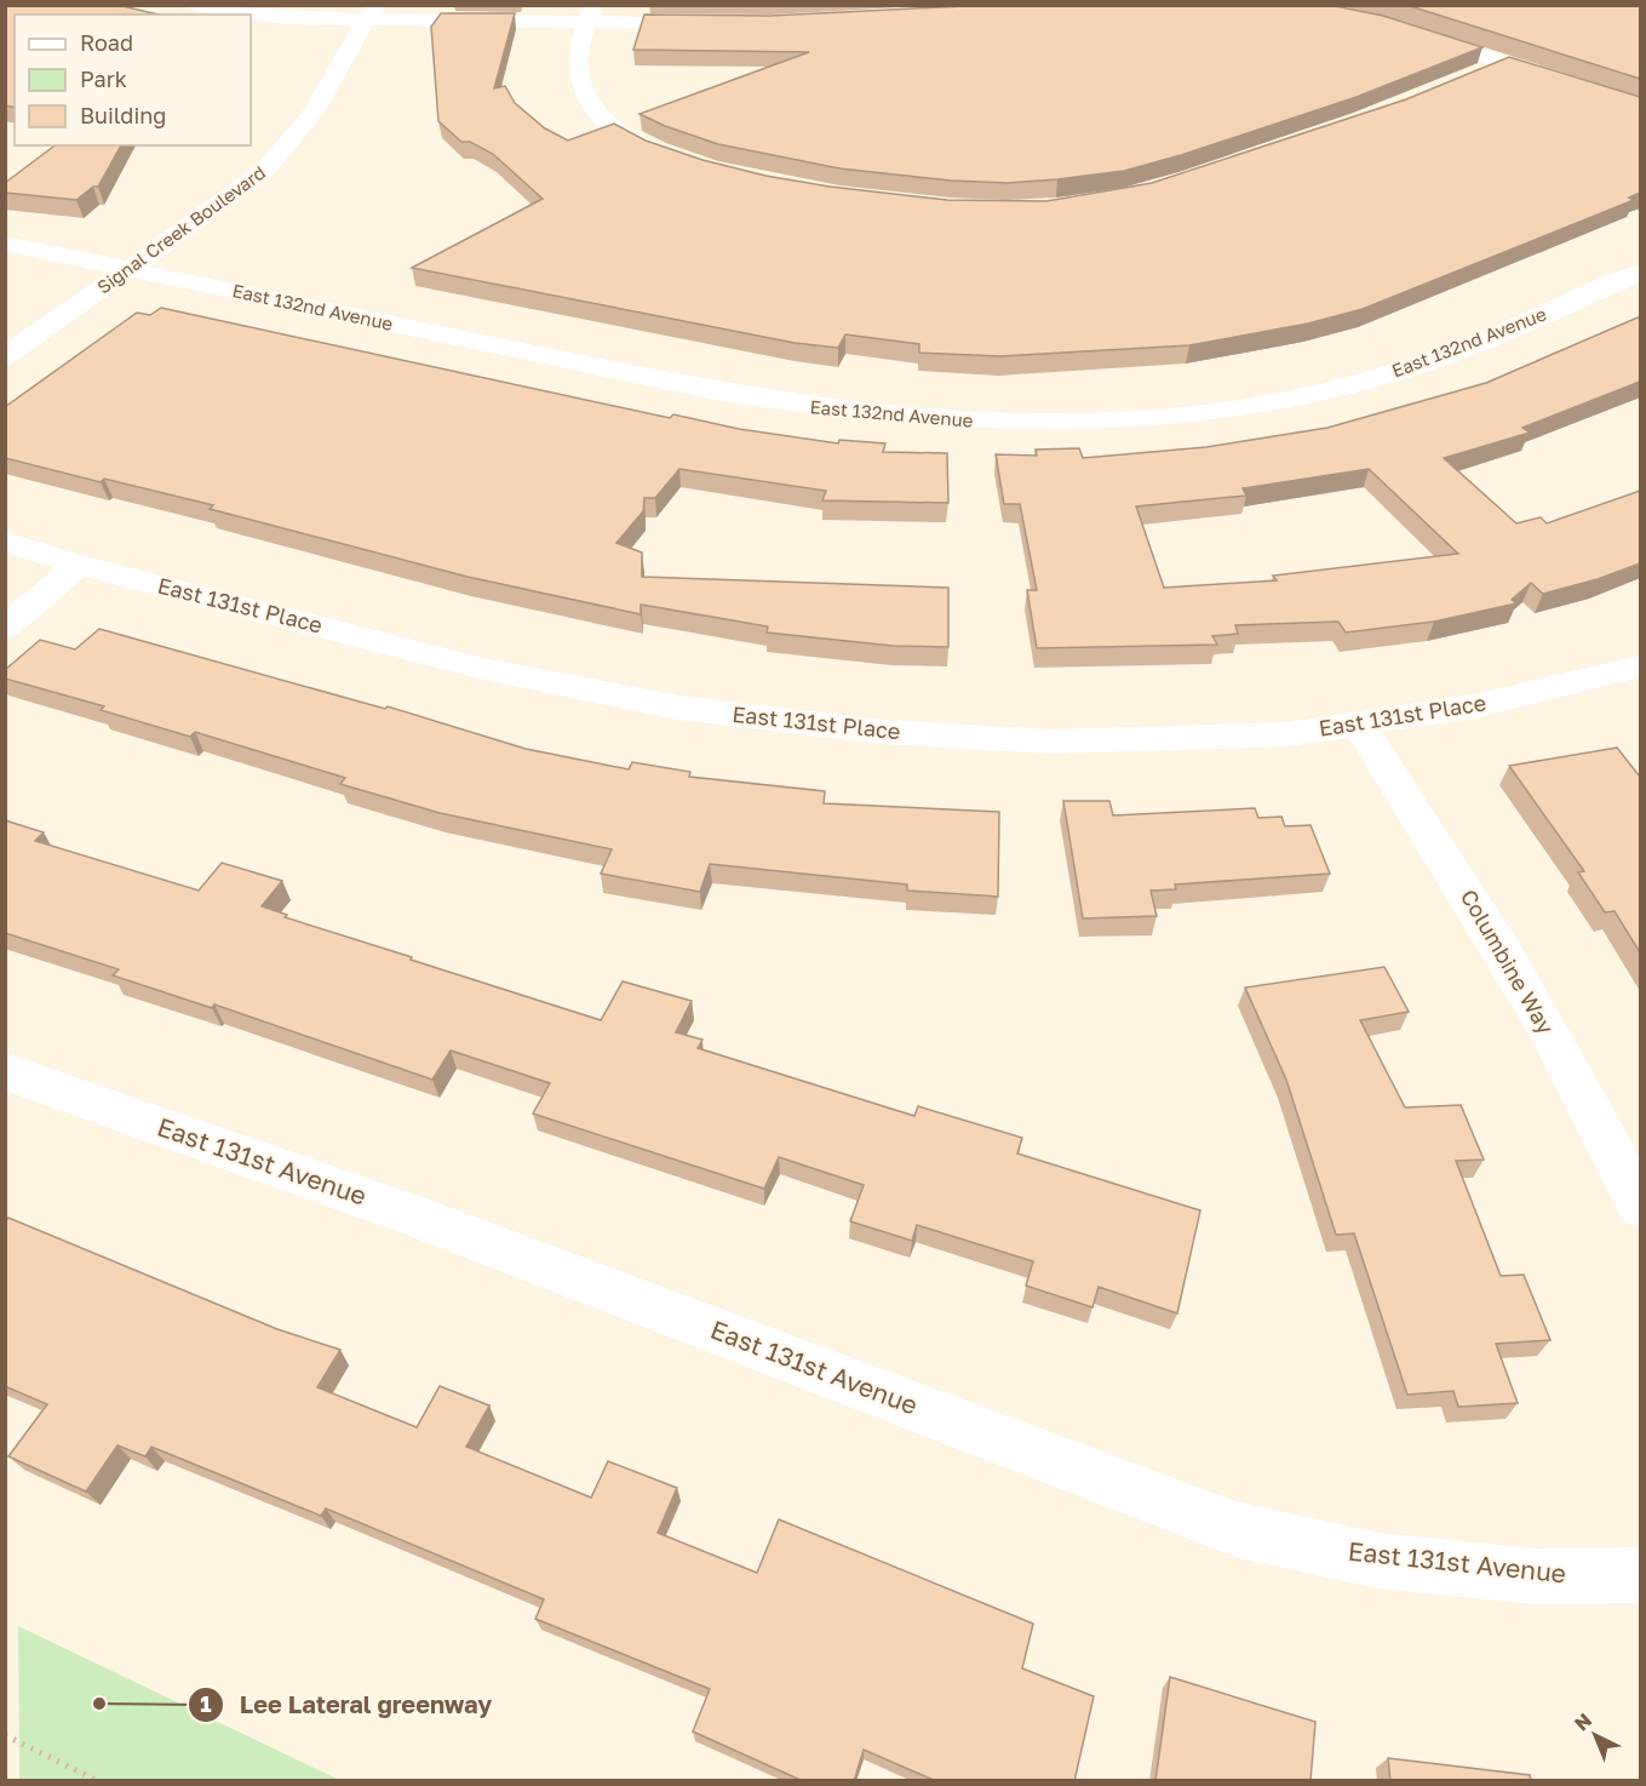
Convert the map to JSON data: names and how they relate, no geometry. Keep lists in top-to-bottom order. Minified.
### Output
{"streets":{"street":["Signal Creek Boulevard","East 132nd Avenue","East 131st Place","Columbine Way","East 131st Avenue"]},"crossings":[["Signal Creek Boulevard","East 132nd Avenue"],["East 131st Place","Columbine Way"]],"places":["Lee Lateral greenway"],"legend":["Road","Park","Building"],"north":"top left"}
